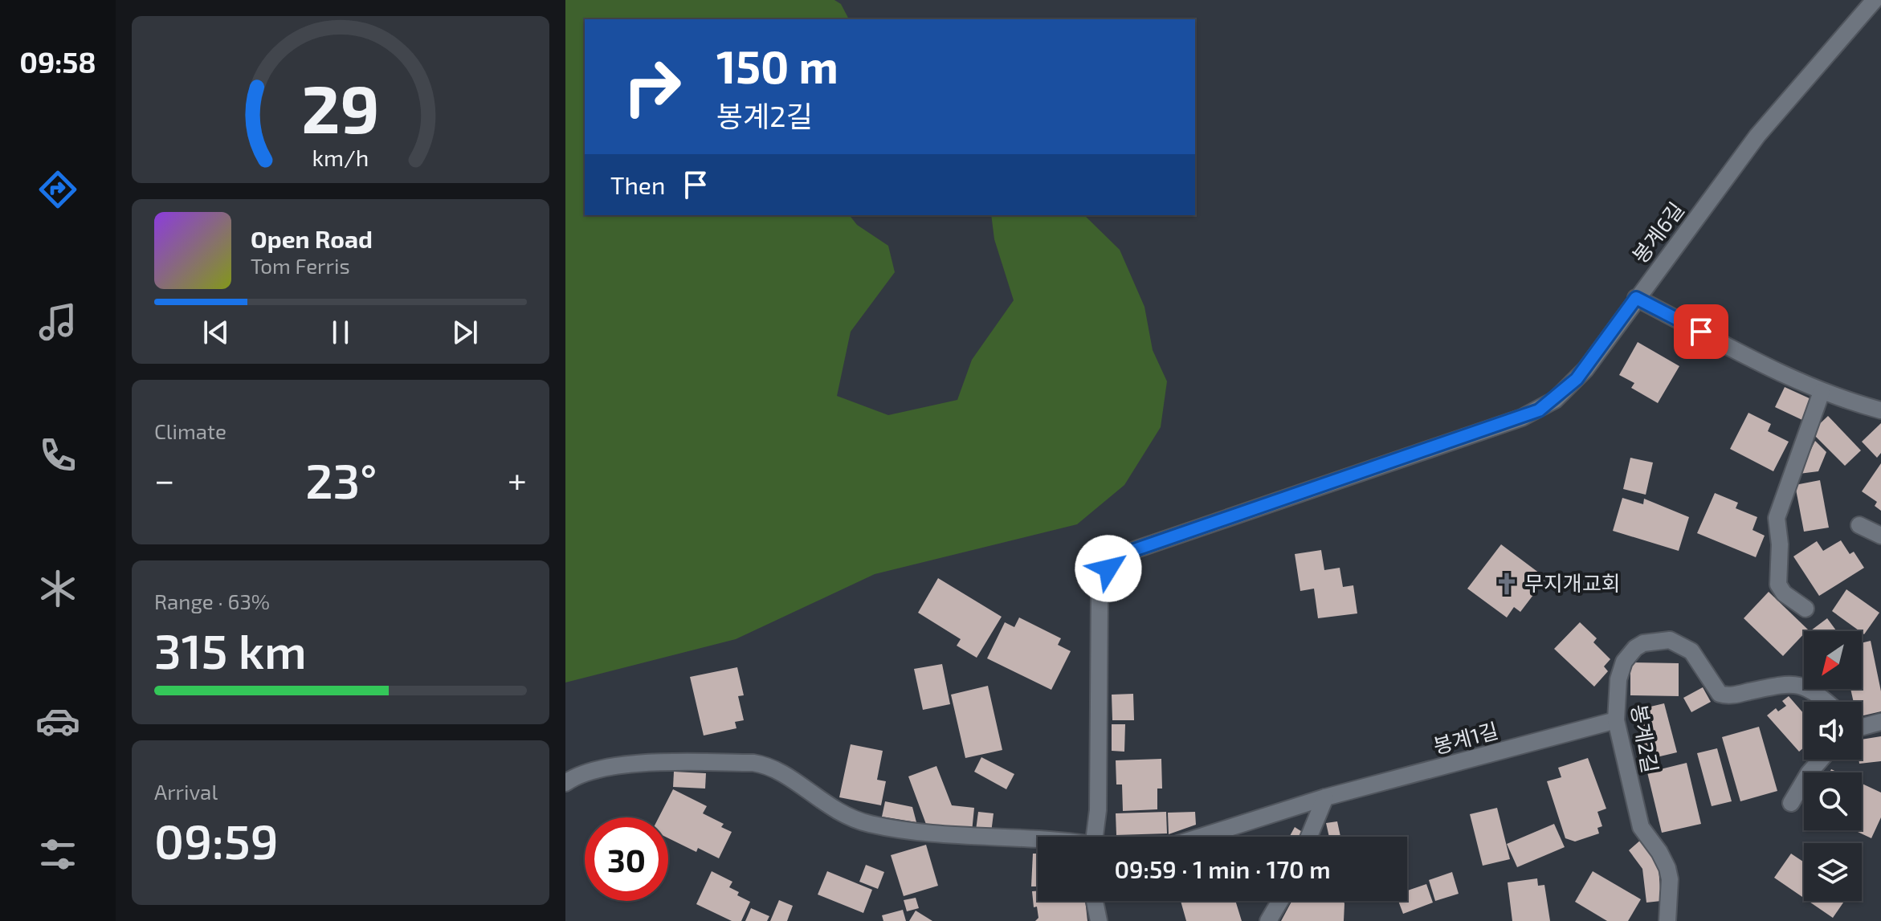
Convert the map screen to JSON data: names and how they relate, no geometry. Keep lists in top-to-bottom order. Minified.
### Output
{"streets":{"street":["봉계6길","봉계1길","봉계2길"]},"crossings":[["봉계1길","봉계2길"]],"places":{"church":["무지개교회"]},"north":"bottom left","page":{"tabs":"09:58","turn":["150 m","봉계2길"],"then":"Then","song":["Open Road","Tom Ferris"],"tile":["Climate",["Range · 63%","315 km"],["Arrival","09:59"]],"heat":["−","23°","+"],"limit":"30","trip":"09:59 · 1 min · 170 m","gauge":["29","km/h"]}}
